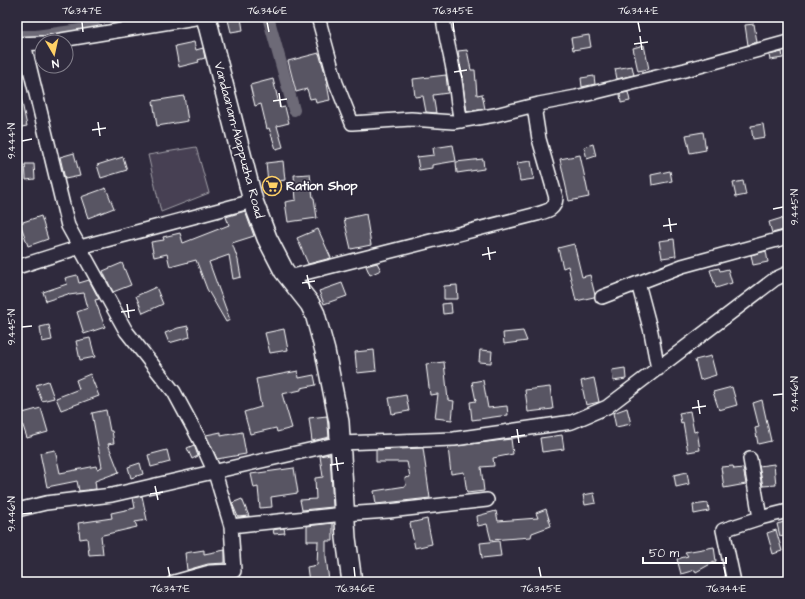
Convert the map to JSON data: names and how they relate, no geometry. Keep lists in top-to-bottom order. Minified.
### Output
{"streets":{"main road":["Vandaanam-Alappuzha Road"]},"places":{"supermarket":["Ration Shop"]},"scale_bar":"50 m","north":"bottom","coordinates":["76.347°E","76.346°E","76.345°E","76.344°E","9.444°N","9.445°N","9.446°N"]}
